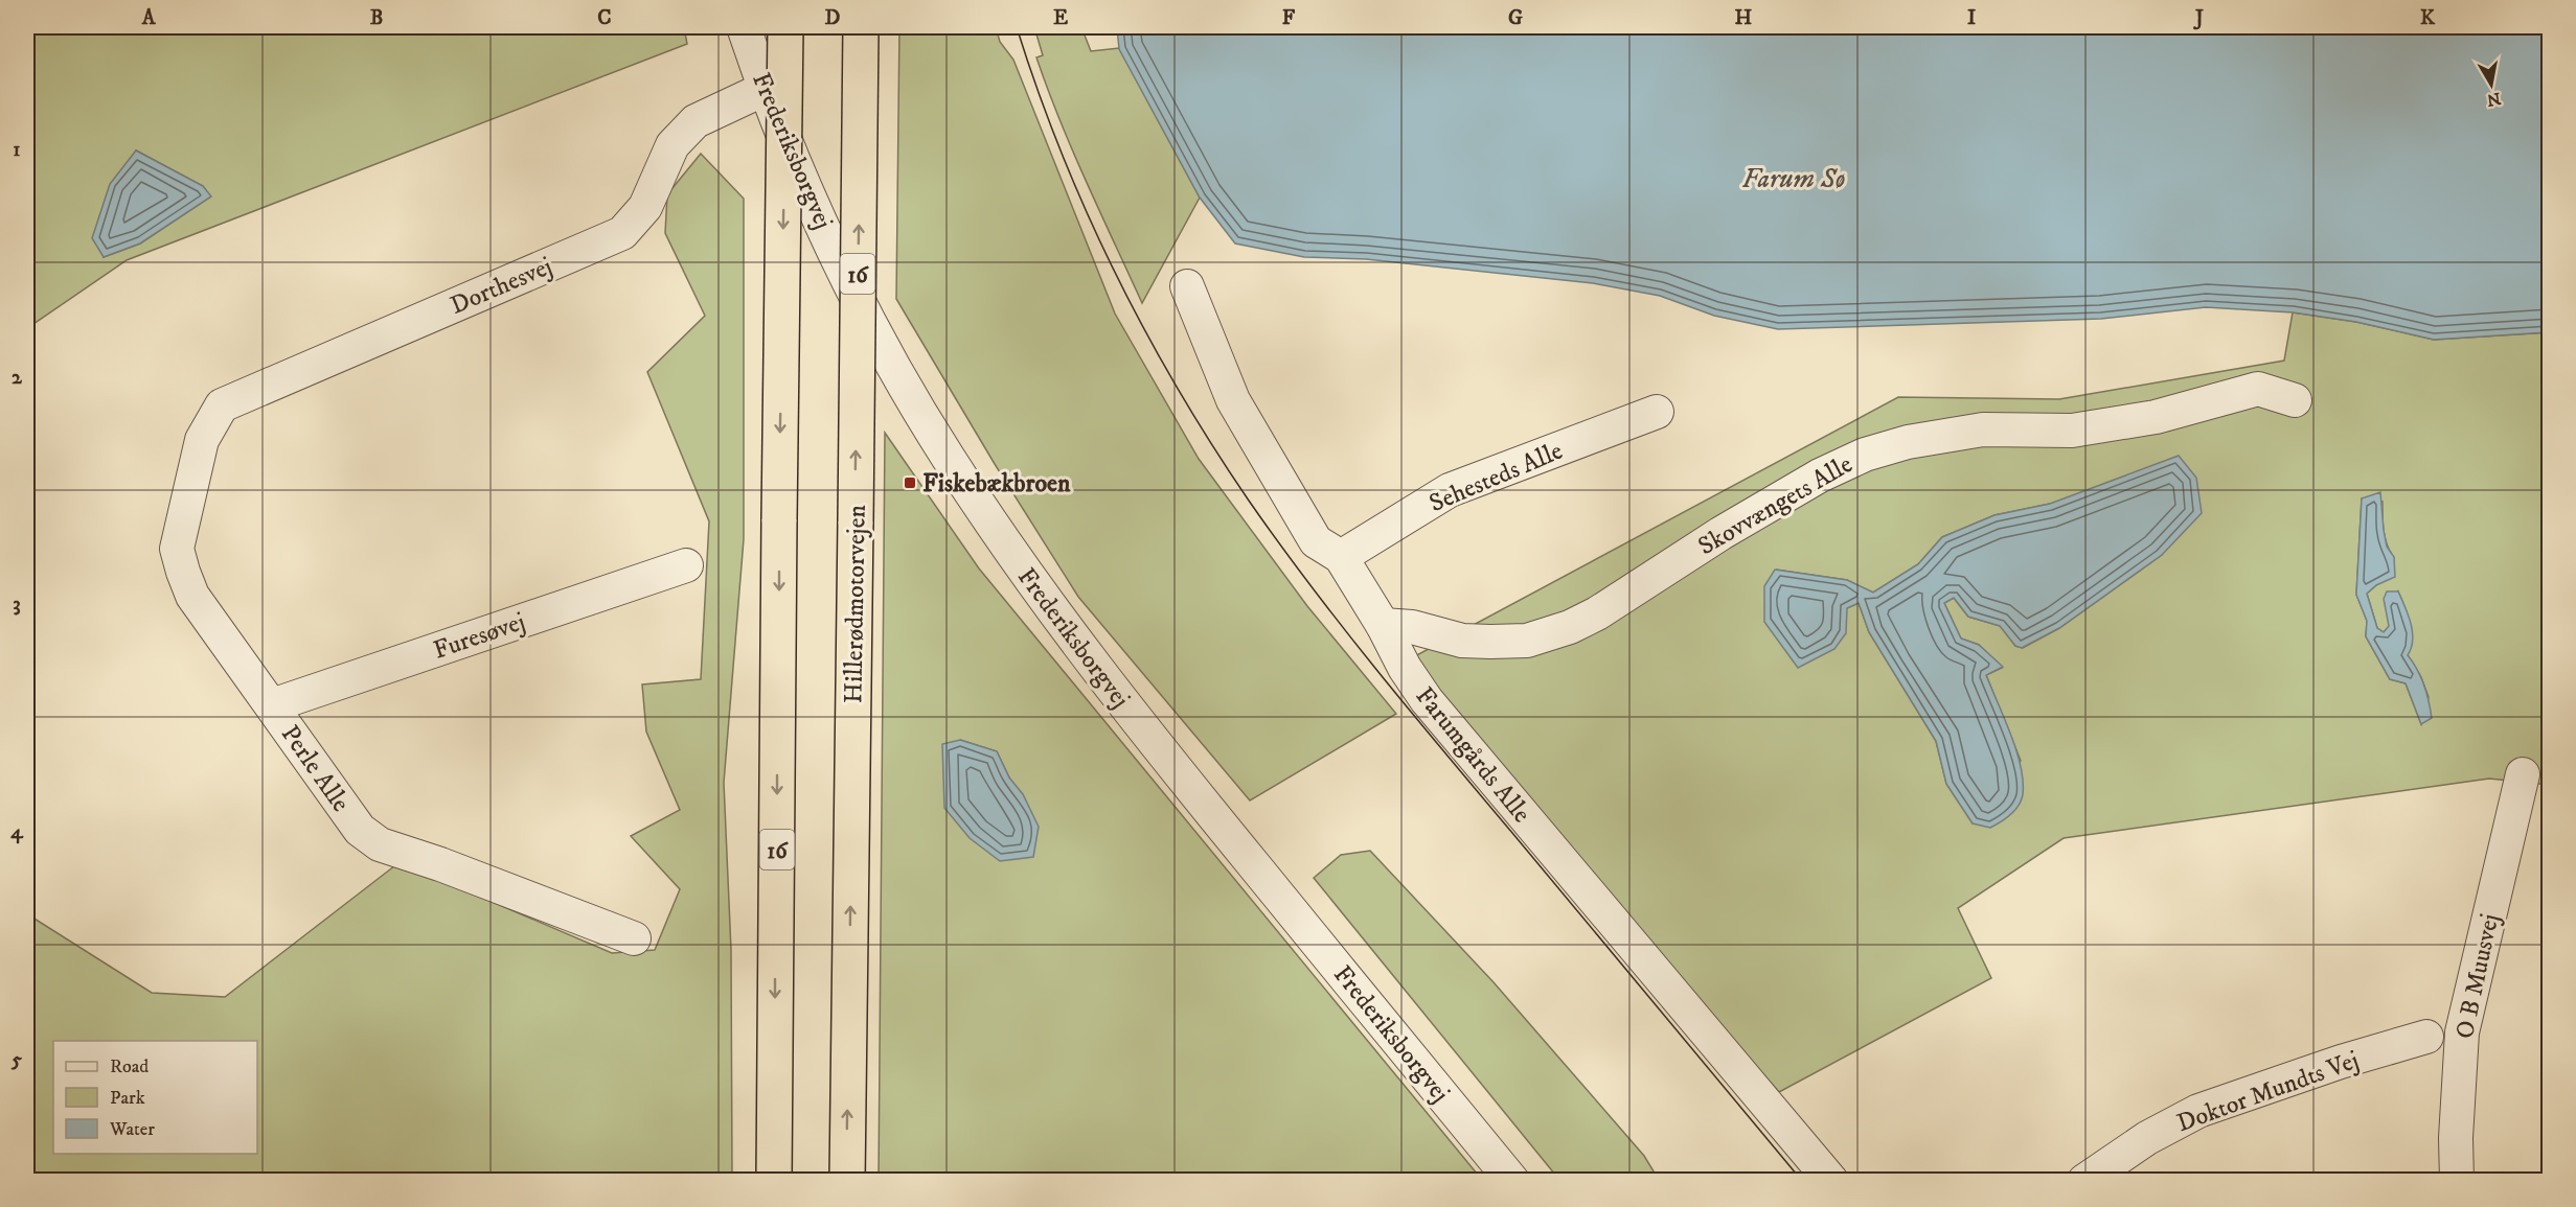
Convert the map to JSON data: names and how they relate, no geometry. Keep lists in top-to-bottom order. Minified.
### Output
{"streets":{"highway":["16","Hillerødmotorvejen"],"street":["Frederiksborgvej","Dorthesvej","Sehesteds Alle","Skovvængets Alle","Furesøvej","Farumgårds Alle","Perle Alle","O B Muusvej","Doktor Mundts Vej"]},"crossings":[["Frederiksborgvej","Dorthesvej"],["Dorthesvej","Perle Alle"],["Sehesteds Alle","Farumgårds Alle"],["Skovvængets Alle","Farumgårds Alle"],["Furesøvej","Perle Alle"]],"water":["Farum Sø"],"places":{"transit":["Fiskebækbroen"]},"legend":["Road","Park","Water"],"north":"bottom","grid":{"columns":["A","B","C","D","E","F","G","H","I","J","K"],"rows":["1","2","3","4","5"]}}
